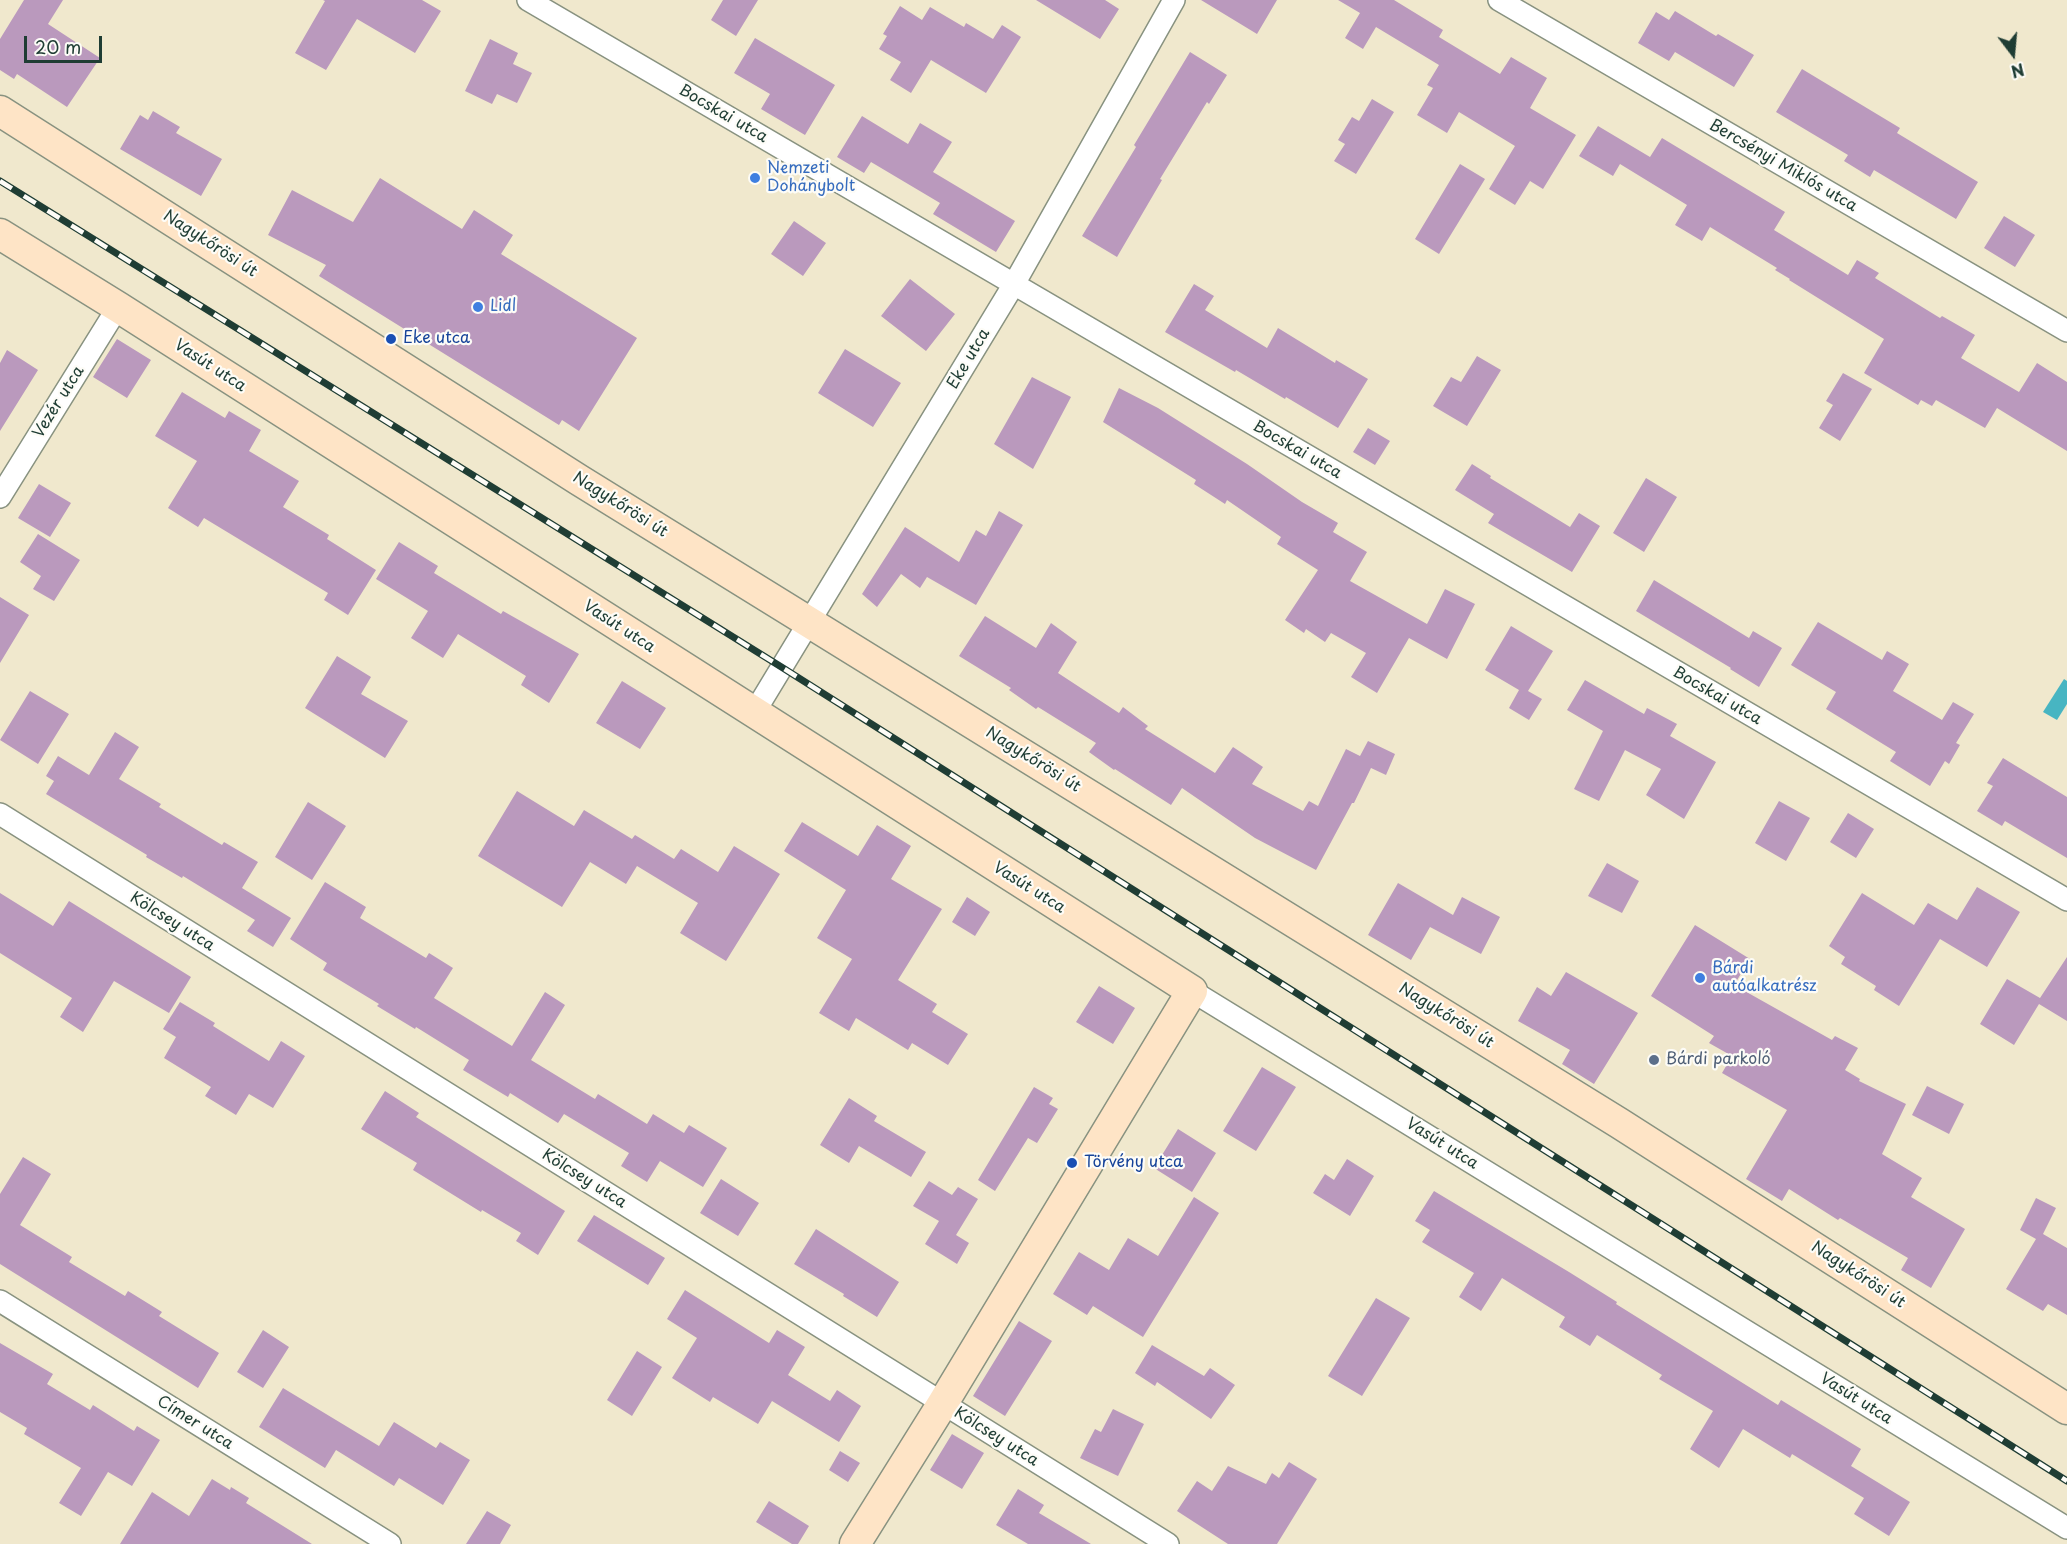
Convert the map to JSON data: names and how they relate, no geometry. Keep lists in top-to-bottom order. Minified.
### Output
{"streets":{"main road":["Nagykőrösi út","Vasút utca"],"street":["Bocskai utca","Bercsényi Miklós utca","Eke utca","Vezér utca","Kölcsey utca","Címer utca"]},"crossings":[["Bocskai utca","Eke utca"],["Nagykőrösi út","Eke utca"],["Eke utca","Vasút utca"],["Vasút utca","Vezér utca"]],"places":["Nemzeti Dohánybolt","Lidl","Eke utca","Bárdi autóalkatrész","Bárdi parkoló","Törvény utca"],"scale_bar":"20 m","north":"bottom"}
